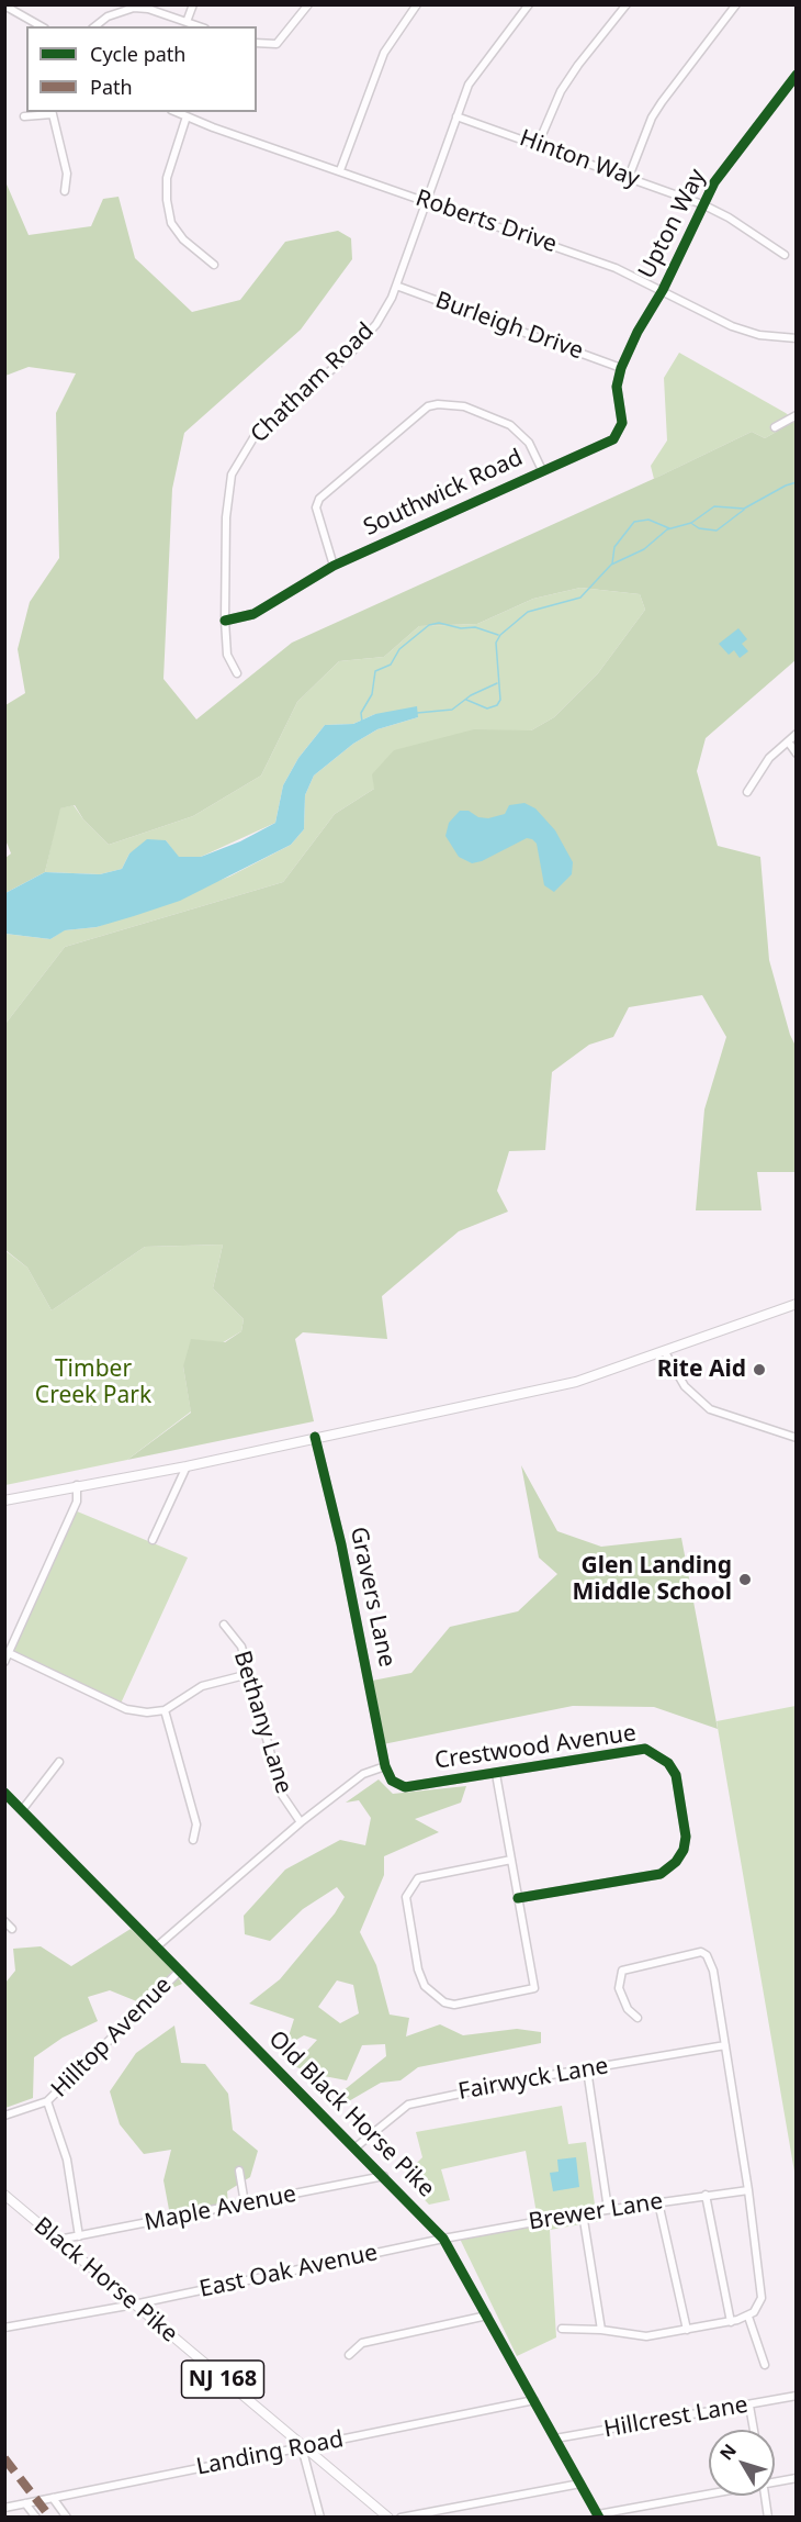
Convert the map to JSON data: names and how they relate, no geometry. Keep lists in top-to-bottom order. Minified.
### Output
{"streets":{"main road":["Black Horse Pike","NJ 168"],"street":["Hinton Way","Roberts Drive","Upton Way","Burleigh Drive","Chatham Road","Southwick Road","Gravers Lane","Bethany Lane","Crestwood Avenue","Hilltop Avenue","Fairwyck Lane","Old Black Horse Pike","Maple Avenue","Brewer Lane","East Oak Avenue","Hillcrest Lane","Landing Road"]},"crossings":[["Hinton Way","Upton Way"],["Hinton Way","Chatham Road"],["Roberts Drive","Upton Way"],["Roberts Drive","Chatham Road"],["Upton Way","Burleigh Drive"],["Upton Way","Southwick Road"],["Burleigh Drive","Chatham Road"],["Burleigh Drive","Southwick Road"],["Chatham Road","Southwick Road"],["Gravers Lane","Crestwood Avenue"],["Hilltop Avenue","Old Black Horse Pike"],["Fairwyck Lane","Old Black Horse Pike"],["Old Black Horse Pike","Maple Avenue"],["Old Black Horse Pike","Brewer Lane"],["Old Black Horse Pike","East Oak Avenue"],["Old Black Horse Pike","Hillcrest Lane"],["Old Black Horse Pike","Landing Road"],["Maple Avenue","Black Horse Pike"],["Brewer Lane","East Oak Avenue"],["East Oak Avenue","Black Horse Pike"],["Black Horse Pike","Landing Road"]],"parks":["Timber Creek Park"],"places":["Rite Aid","Glen Landing Middle School"],"legend":["Cycle path","Path"],"north":"top left"}
